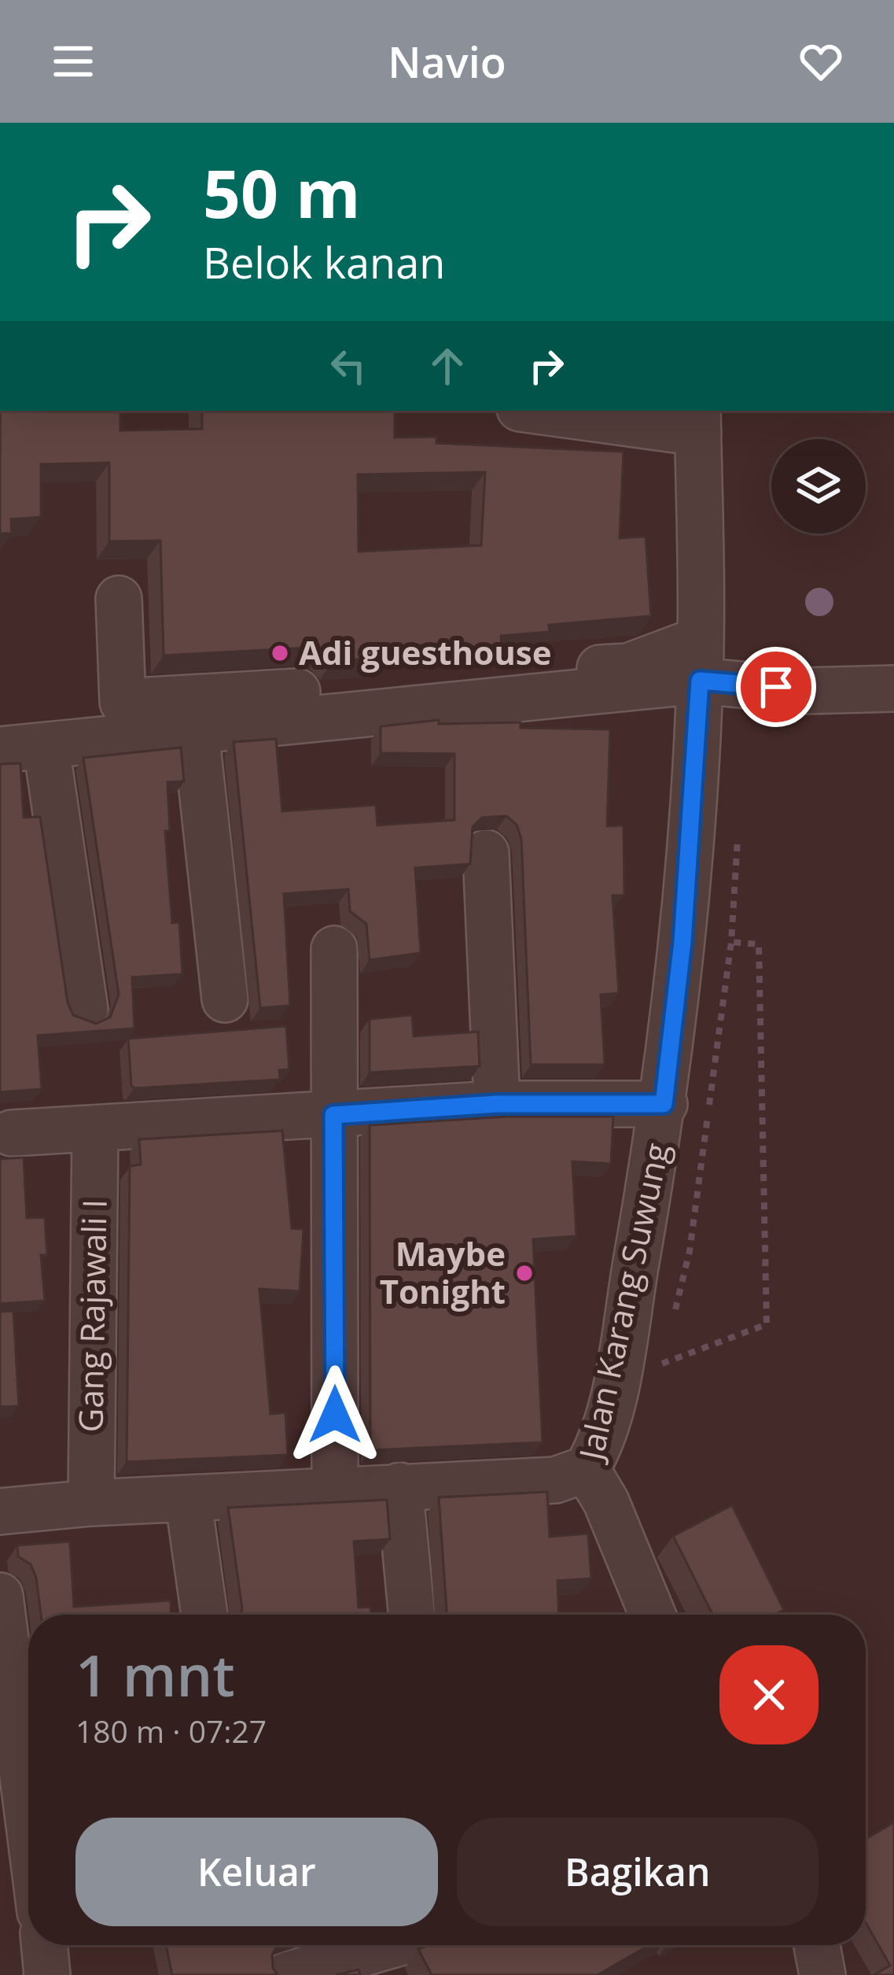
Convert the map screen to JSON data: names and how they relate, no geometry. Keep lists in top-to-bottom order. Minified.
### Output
{"streets":{"street":["Jalan Karang Suwung","Gang Rajawali I"]},"places":["Adi guesthouse","Maybe Tonight"],"page":{"header":"Navio","turn":["50 m","Belok kanan"],"heading":["1 mnt","180 m · 07:27"],"buttons":["Keluar","Bagikan"]}}
